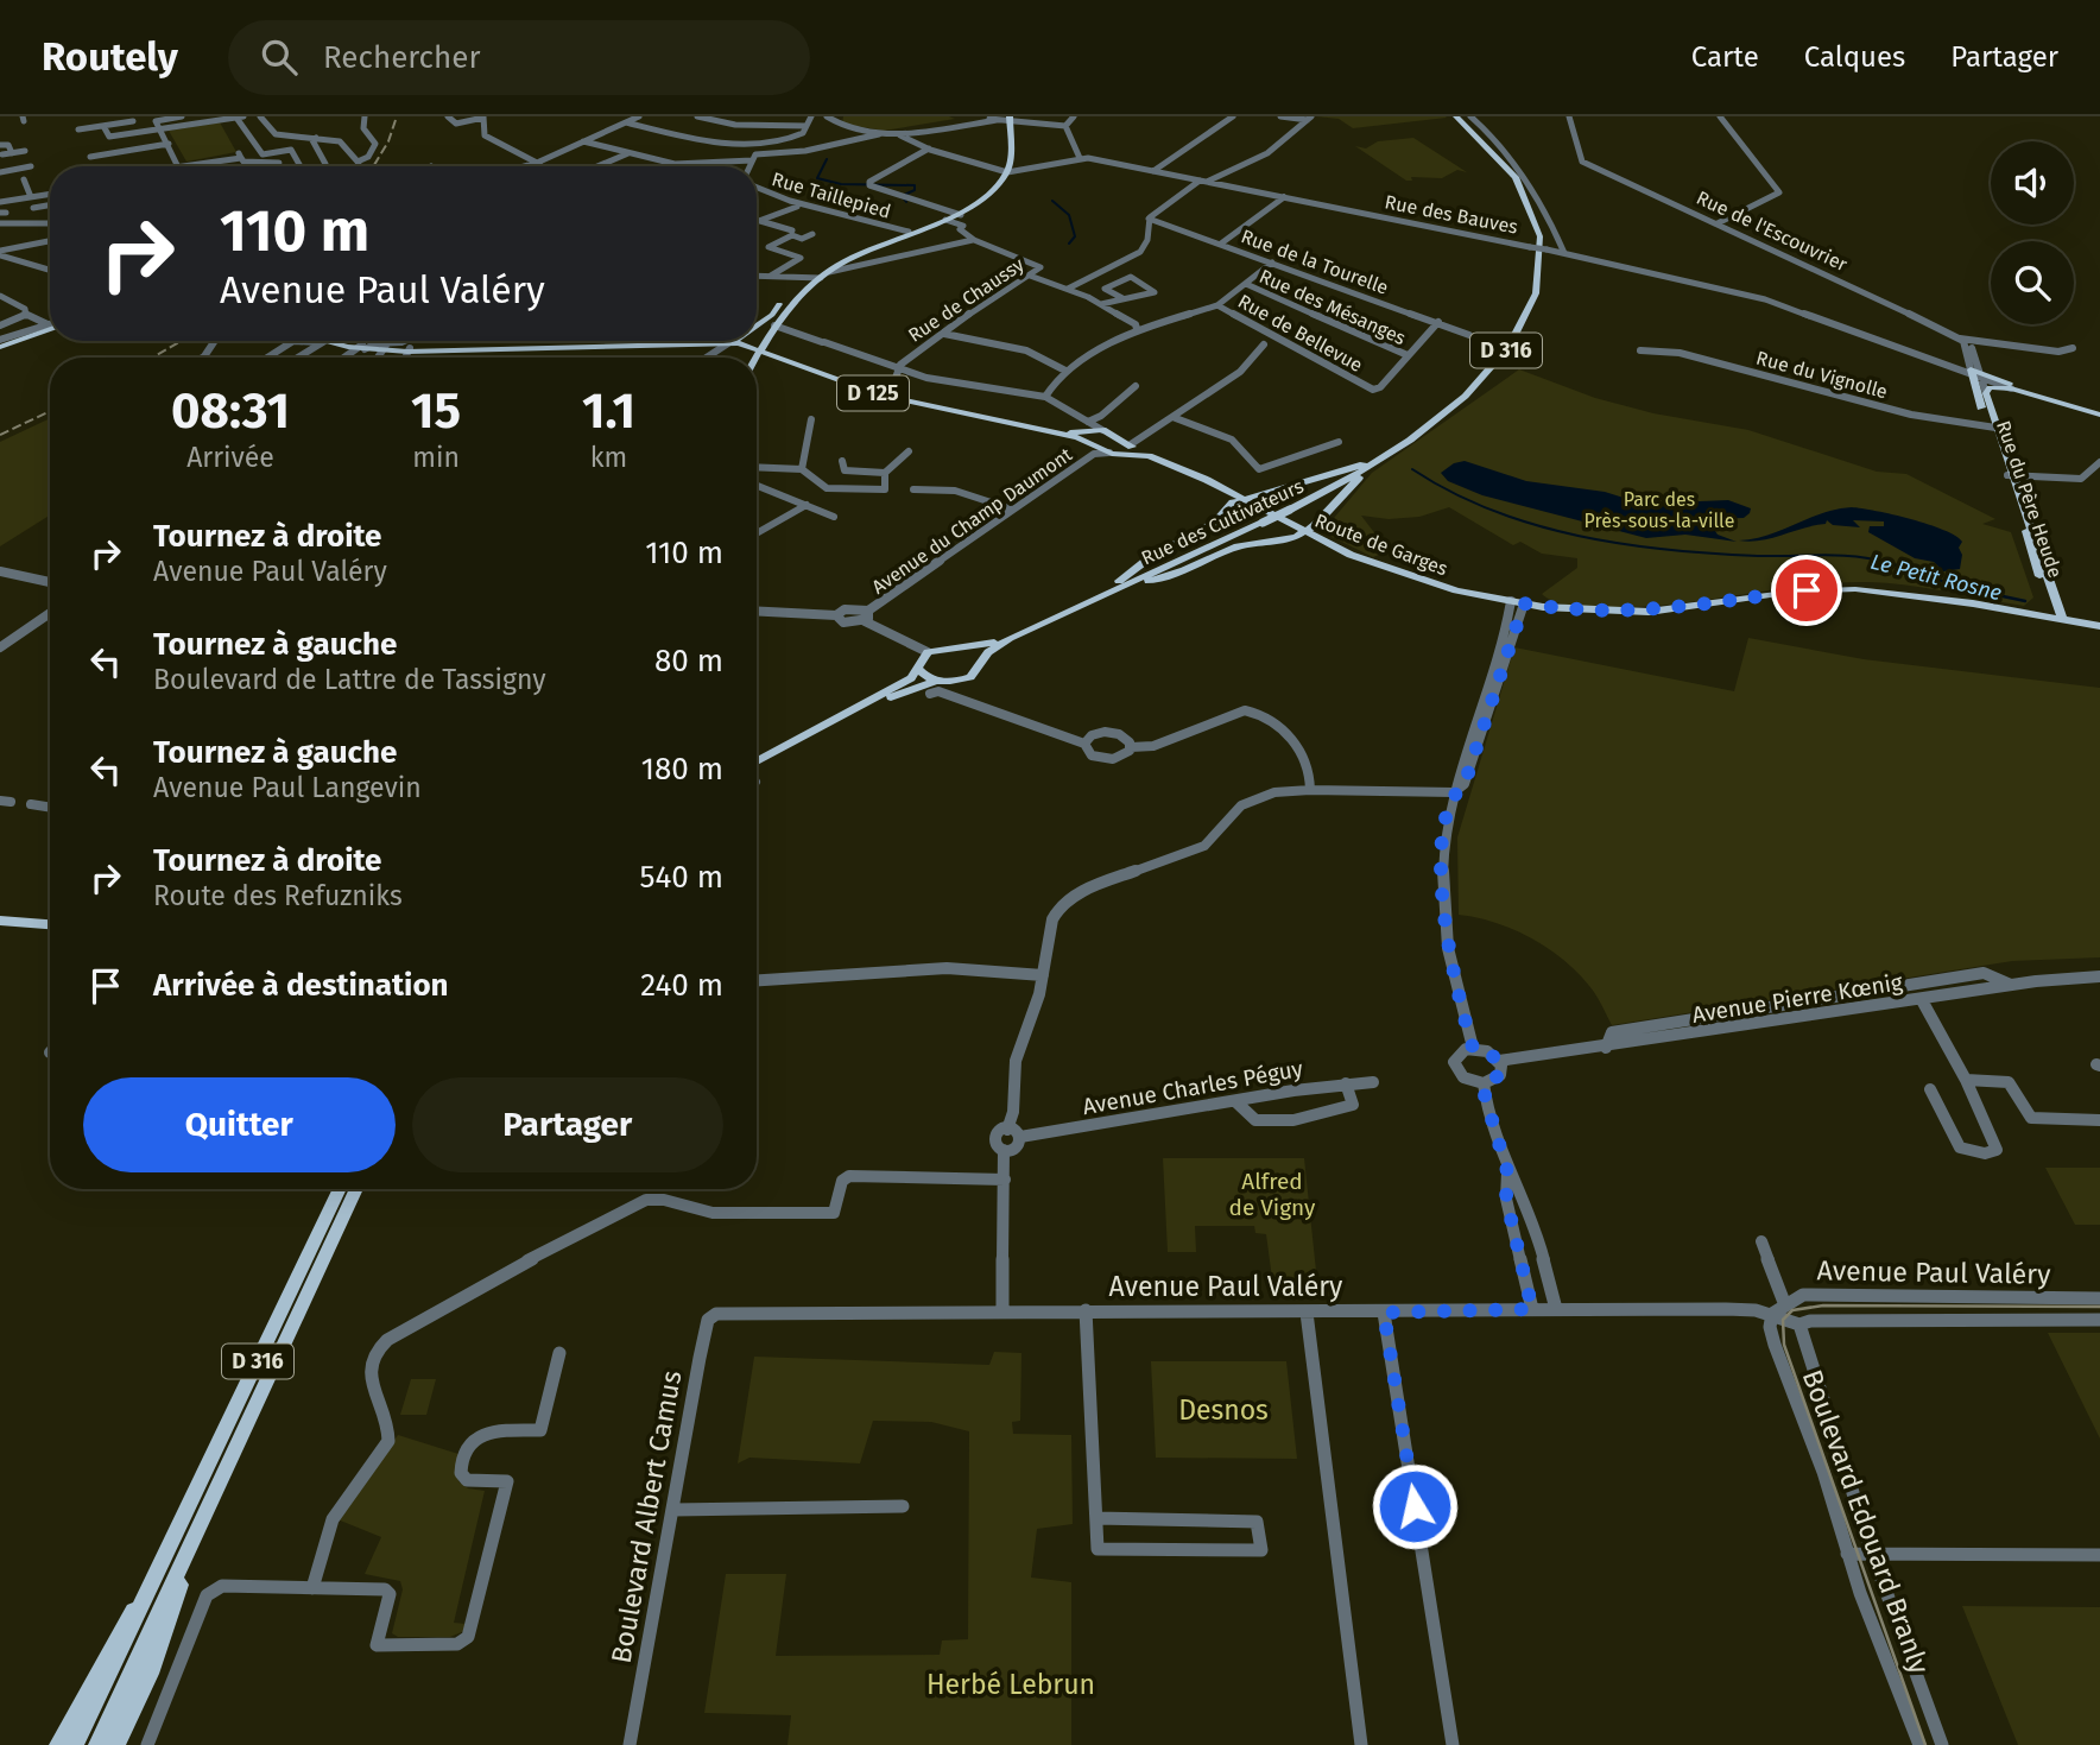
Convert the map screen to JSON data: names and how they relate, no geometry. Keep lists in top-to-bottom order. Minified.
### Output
{"streets":{"main road":["D 316","D 125","Rue du Père Heude","Rue des Cultivateurs","Route de Garges"],"street":["Rue Taillepied","Rue des Bauves","Rue de l'Escouvrier","Rue de la Tourelle","Rue de Chaussy","Rue des Mésanges","Rue de Bellevue","Rue du Vignolle","Avenue du Champ Daumont","Avenue Pierre Kœnig","Avenue Charles Péguy","Avenue Paul Valéry","Boulevard Albert Camus","Boulevard Edouard Branly"]},"crossings":[["Rue des Bauves","Rue du Père Heude"],["Rue de la Tourelle","Rue de Bellevue"],["Rue des Mésanges","Rue de Bellevue"],["D 316","Rue des Cultivateurs"],["Rue du Vignolle","Rue du Père Heude"],["Avenue Paul Valéry","Boulevard Albert Camus"],["Avenue Paul Valéry","Boulevard Edouard Branly"]],"water":["Le Petit Rosne"],"parks":["Parc des Près-sous-la-ville","Alfred de Vigny","Desnos","Herbé Lebrun"],"page":{"header":"Routely","search":"Rechercher","nav":["Carte","Calques","Partager"],"turn":["110 m","Avenue Paul Valéry"],"eta":["08:31","Arrivée","15","min","1.1","km"],"list":[{"name":"Tournez à droite","note":"Avenue Paul Valéry","value":"110 m"},{"name":"Tournez à gauche","note":"Boulevard de Lattre de Tassigny","value":"80 m"},{"name":"Tournez à gauche","note":"Avenue Paul Langevin","value":"180 m"},{"name":"Tournez à droite","note":"Route des Refuzniks","value":"540 m"},{"name":"Arrivée à destination","value":"240 m"}],"buttons":["Quitter","Partager"]}}
